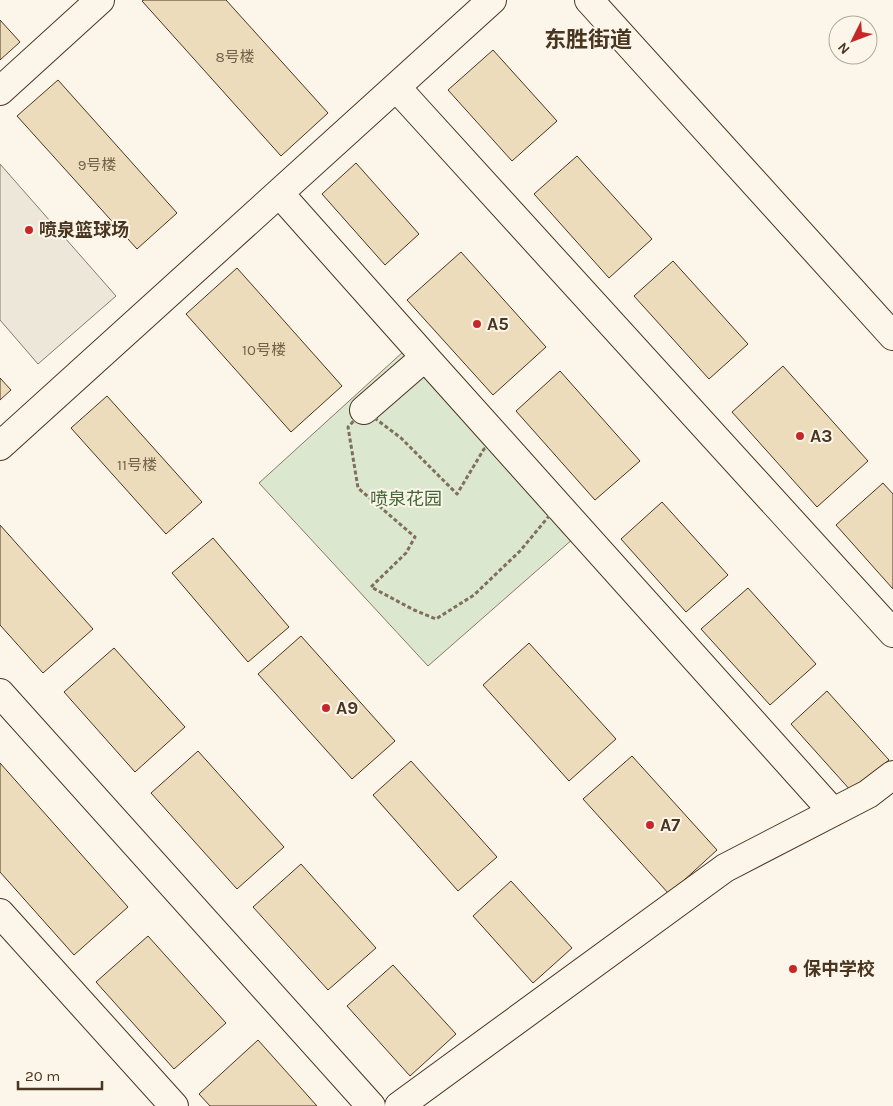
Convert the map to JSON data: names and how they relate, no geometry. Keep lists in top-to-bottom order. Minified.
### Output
{"districts":["东胜街道"],"parks":["喷泉花园"],"places":["喷泉篮球场","A5","A3","A9","A7","保中学校"],"house_numbers":["8号楼","9号楼","10号楼","11号楼"],"scale_bar":"20 m","north":"bottom left"}
